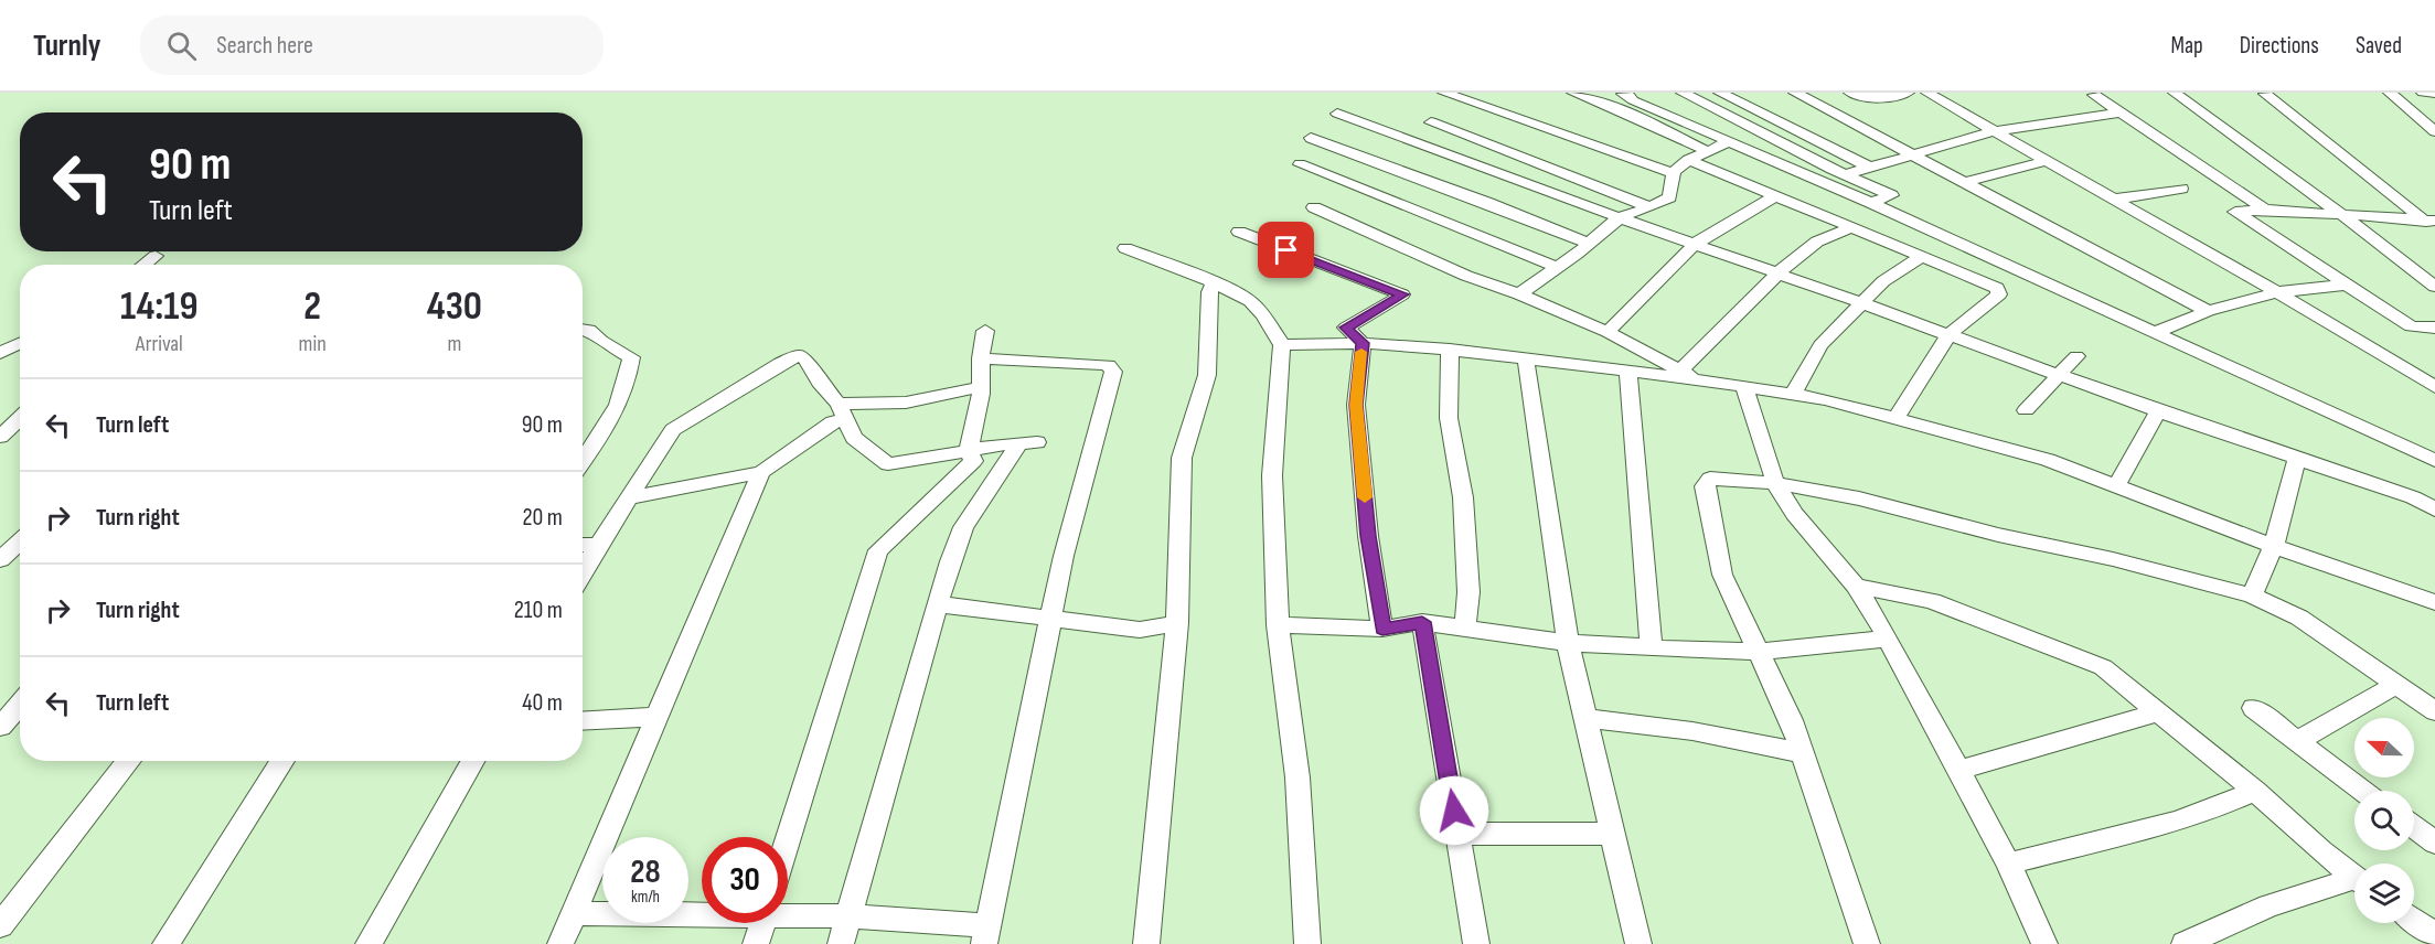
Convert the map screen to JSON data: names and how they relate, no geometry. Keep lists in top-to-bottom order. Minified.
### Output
{"north":"left","page":{"header":"Turnly","search":"Search here","nav":["Map","Directions","Saved"],"turn":["90 m","Turn left"],"eta":["14:19","Arrival","2","min","430","m"],"list":[{"name":"Turn left","value":"90 m"},{"name":"Turn right","value":"20 m"},{"name":"Turn right","value":"210 m"},{"name":"Turn left","value":"40 m"}],"speed":"28 km/h","limit":"30"}}
